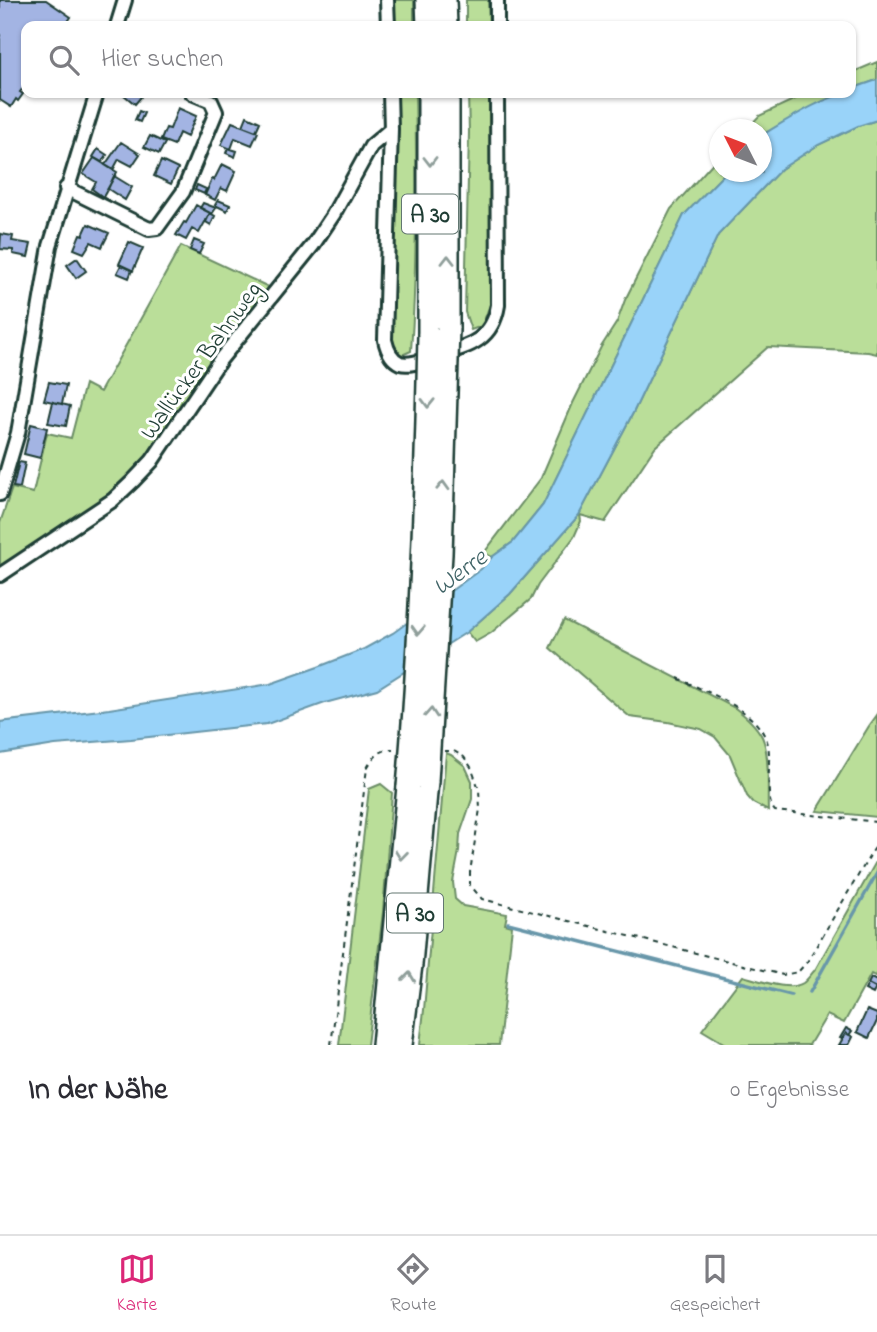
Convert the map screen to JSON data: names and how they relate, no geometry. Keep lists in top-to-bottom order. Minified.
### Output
{"streets":{"highway":["A 30"],"street":["Wallücker Bahnweg"]},"water":["Werre"],"north":"top left","page":{"search":"Hier suchen","heading":["In der Nähe","0 Ergebnisse"],"nav":["Karte","Route","Gespeichert"]}}
